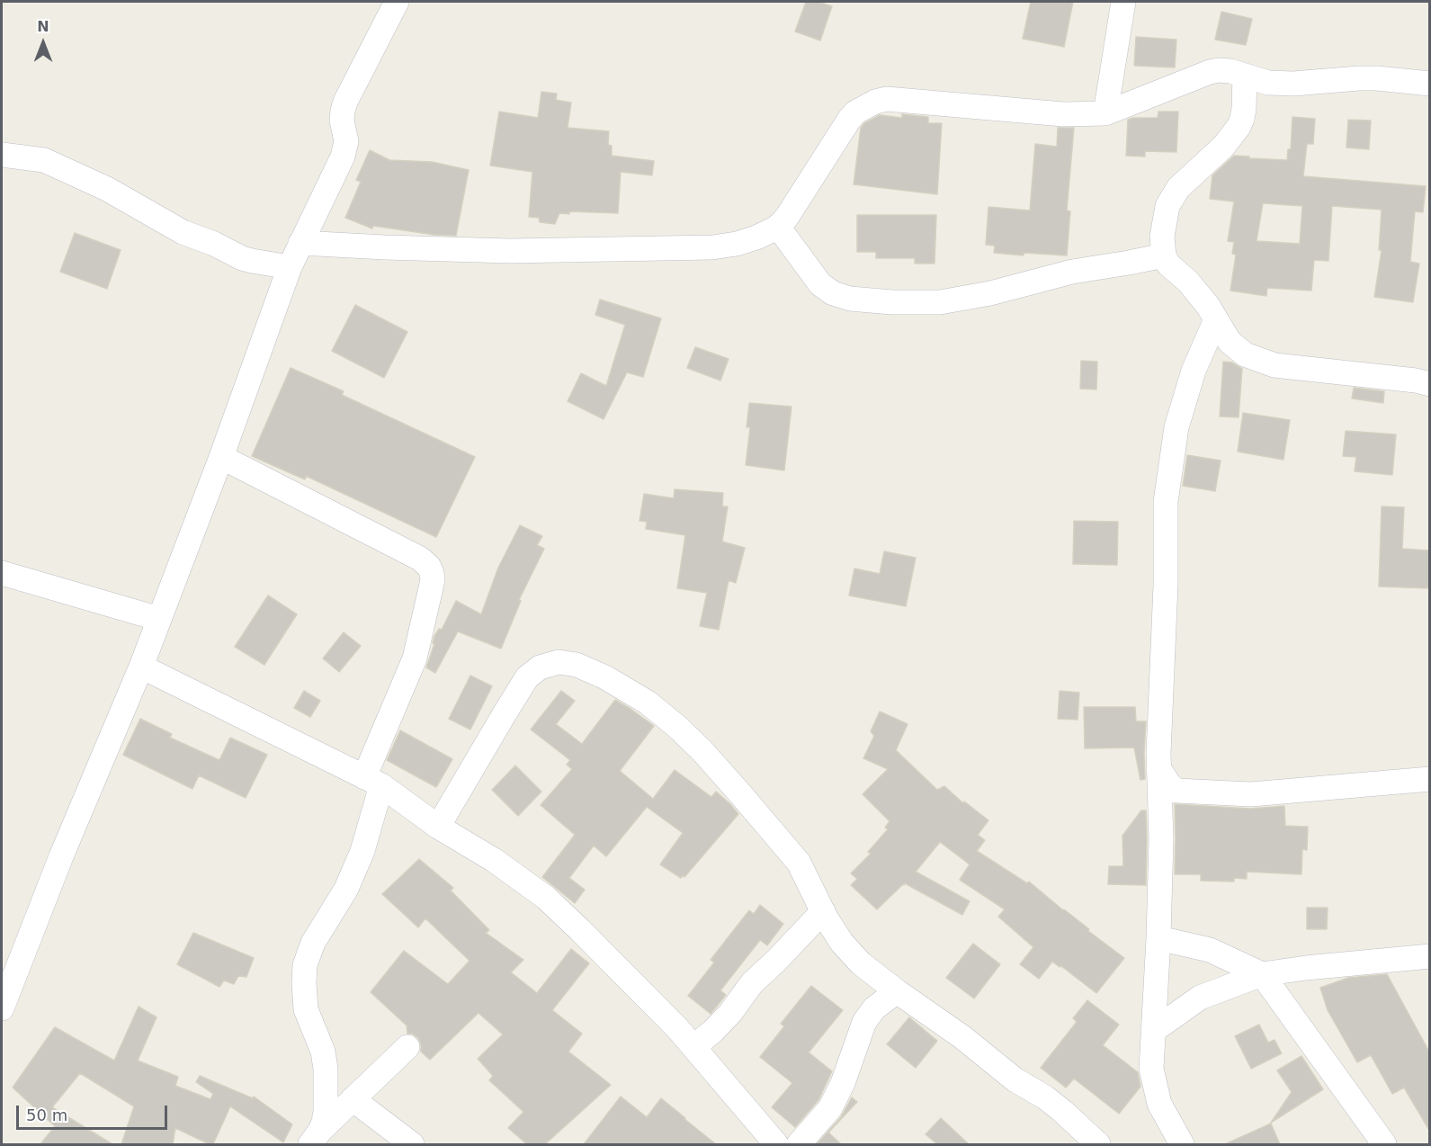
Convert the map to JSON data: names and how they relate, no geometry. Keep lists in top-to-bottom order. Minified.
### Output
{"scale_bar":"50 m","north":"top"}
